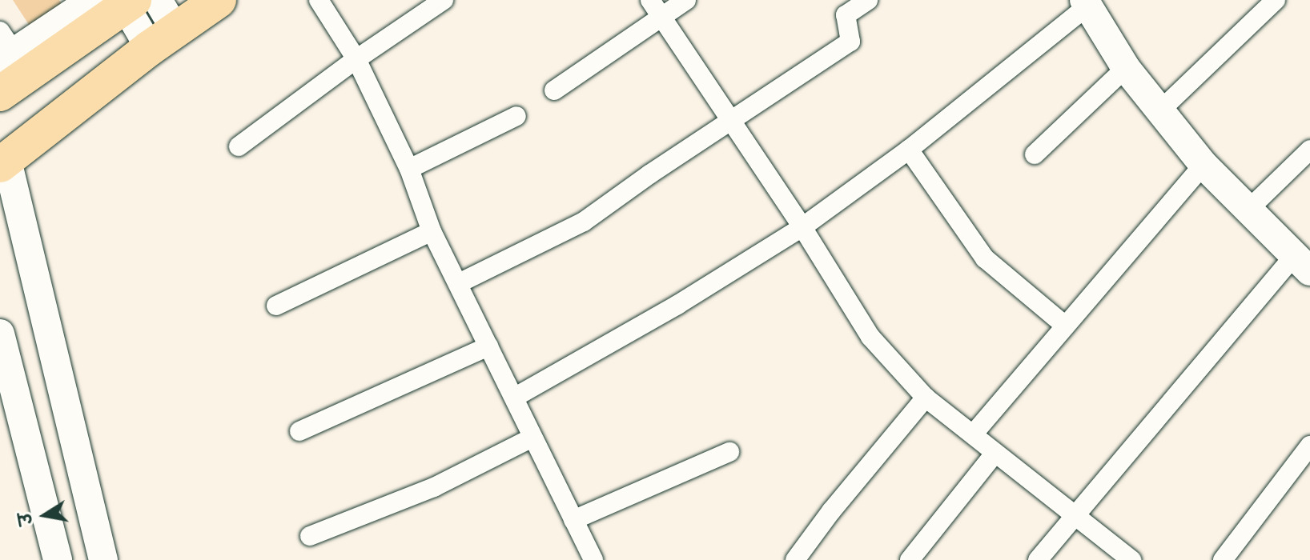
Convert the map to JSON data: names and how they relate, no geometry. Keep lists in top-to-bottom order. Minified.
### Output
{"north":"left"}
